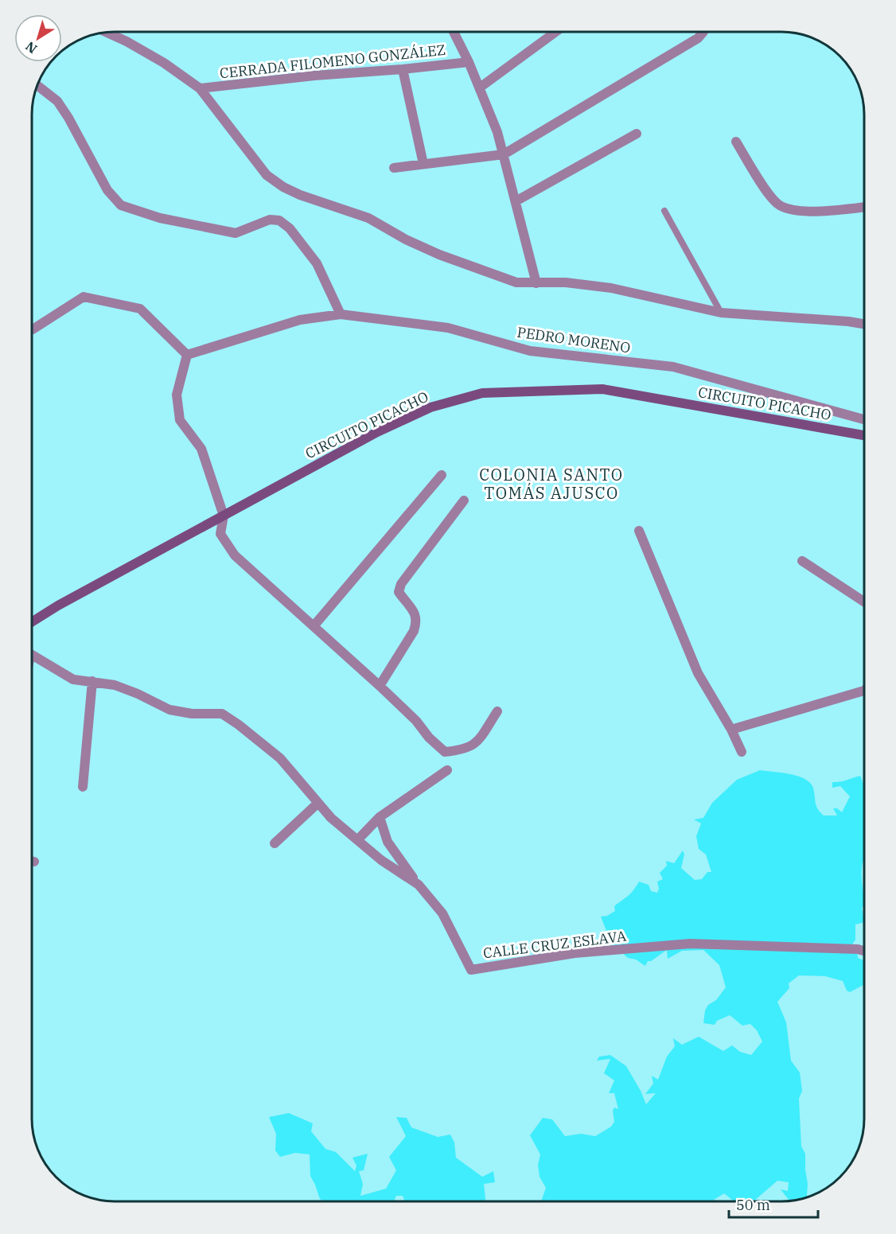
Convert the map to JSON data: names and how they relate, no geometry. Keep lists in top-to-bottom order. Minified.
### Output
{"streets":{"main road":["CIRCUITO PICACHO"],"street":["CERRADA FILOMENO GONZÁLEZ","PEDRO MORENO","CALLE CRUZ ESLAVA"]},"districts":["COLONIA SANTO TOMÁS AJUSCO"],"scale_bar":"50 m","north":"bottom left"}
